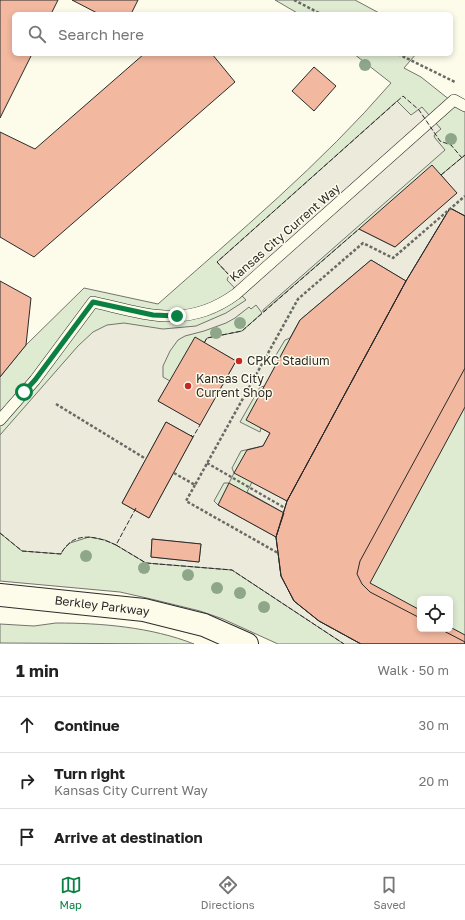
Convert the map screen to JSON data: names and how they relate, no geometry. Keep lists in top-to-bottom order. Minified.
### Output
{"streets":{"main road":["Berkley Parkway"],"lane":["Kansas City Current Way"]},"places":["CPKC Stadium","Kansas City Current Shop"],"page":{"search":"Search here","heading":["1 min","Walk · 50 m"],"list":[["Continue","30 m"],["Turn right","Kansas City Current Way","20 m"],"Arrive at destination"],"nav":["Map","Directions","Saved"]}}
